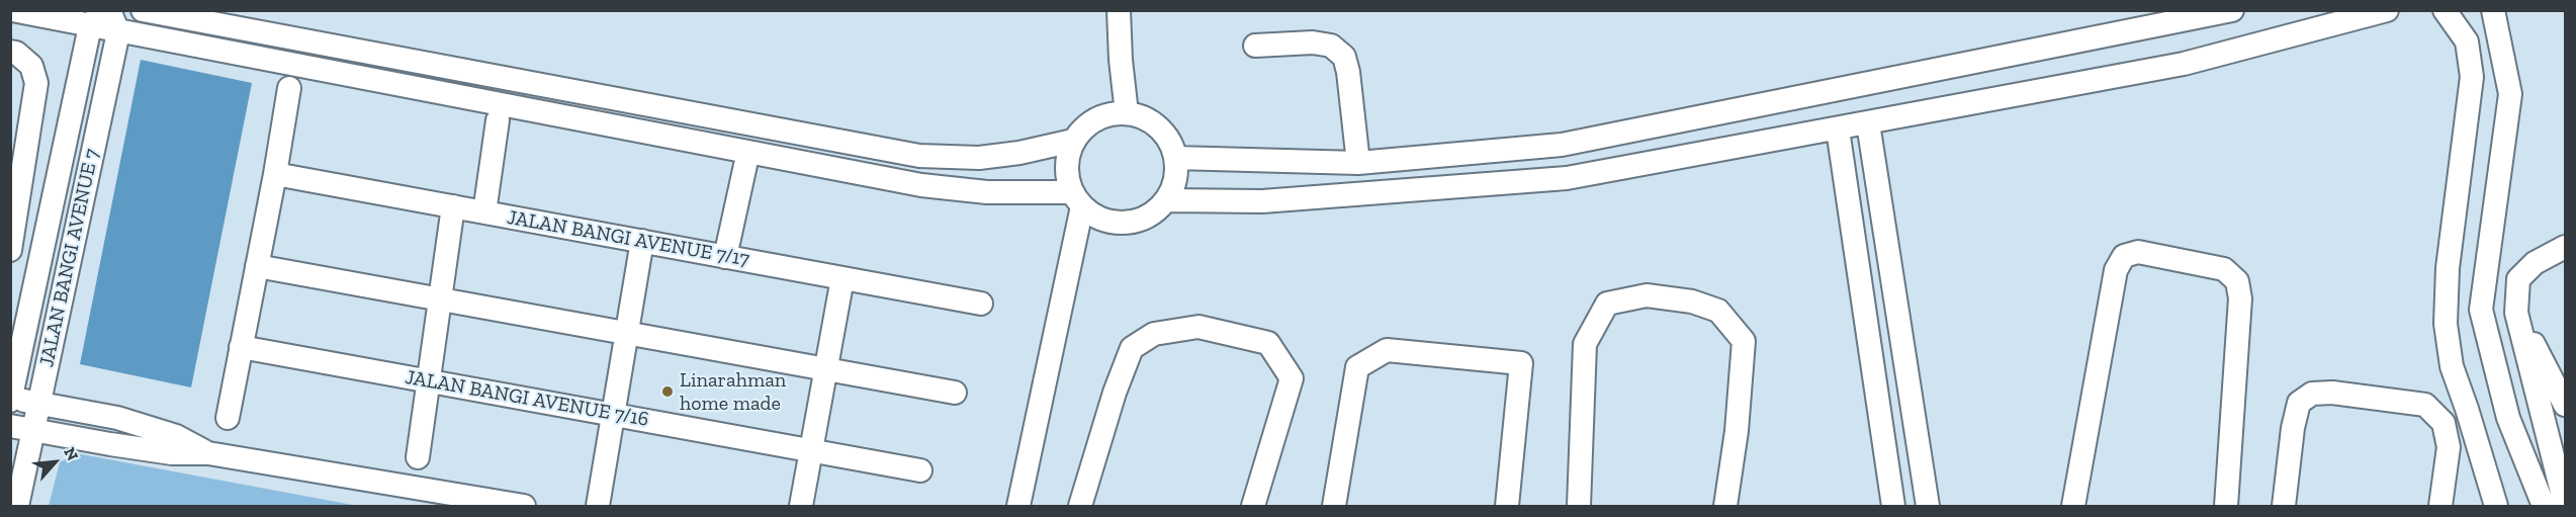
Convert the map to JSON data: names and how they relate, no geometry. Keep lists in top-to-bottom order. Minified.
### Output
{"streets":{"street":["JALAN BANGI AVENUE 7/17","JALAN BANGI AVENUE 7","JALAN BANGI AVENUE 7/16"]},"places":["Linarahman home made"],"north":"top right"}
